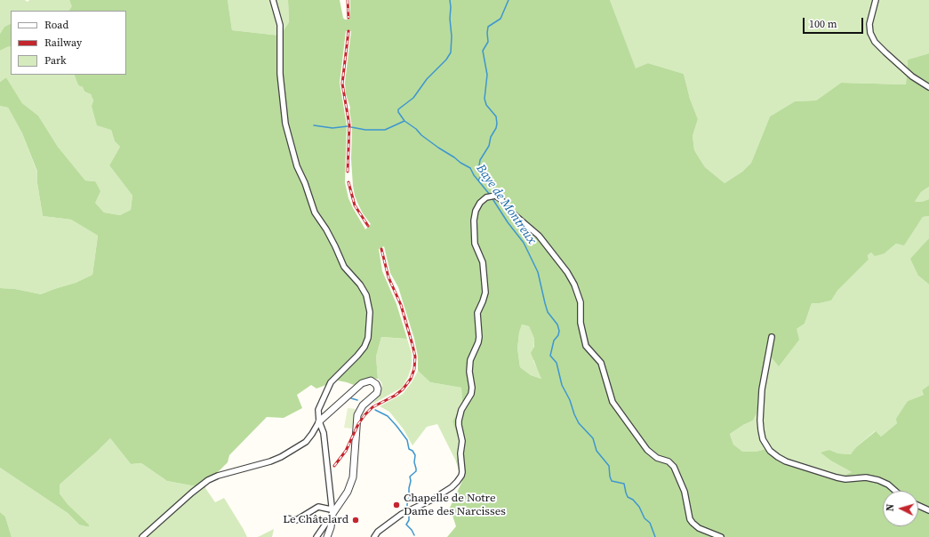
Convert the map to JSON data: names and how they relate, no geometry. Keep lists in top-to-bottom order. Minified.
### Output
{"water":["Baye de Montreux"],"places":["Chapelle de Notre Dame des Narcisses","Le Châtelard"],"legend":["Road","Railway","Park"],"scale_bar":"100 m","north":"left"}
